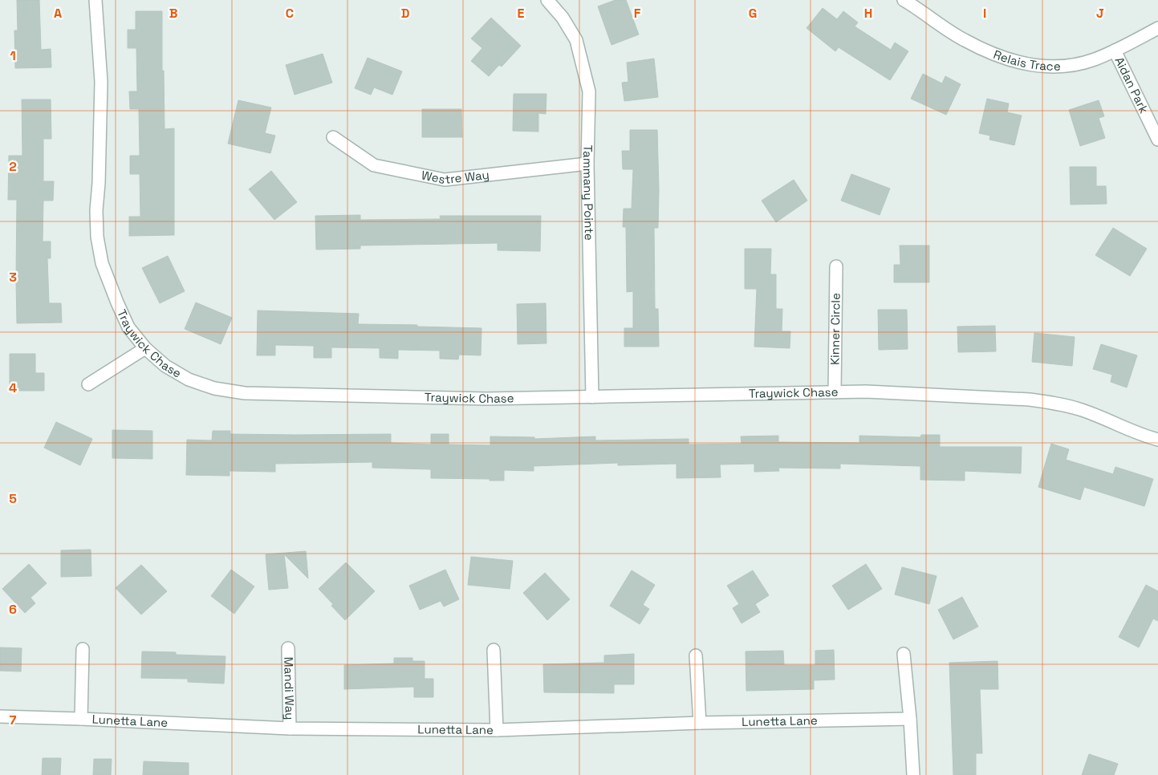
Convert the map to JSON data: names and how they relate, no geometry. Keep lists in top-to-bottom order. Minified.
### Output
{"streets":{"street":["Relais Trace","Aidan Park","Westre Way","Tammany Pointe","Kinner Circle","Traywick Chase","Mandi Way","Lunetta Lane"]},"crossings":[["Relais Trace","Aidan Park"],["Westre Way","Tammany Pointe"],["Tammany Pointe","Traywick Chase"],["Kinner Circle","Traywick Chase"],["Mandi Way","Lunetta Lane"]],"grid":{"columns":["A","B","C","D","E","F","G","H","I","J"],"rows":["1","2","3","4","5","6","7"]}}
